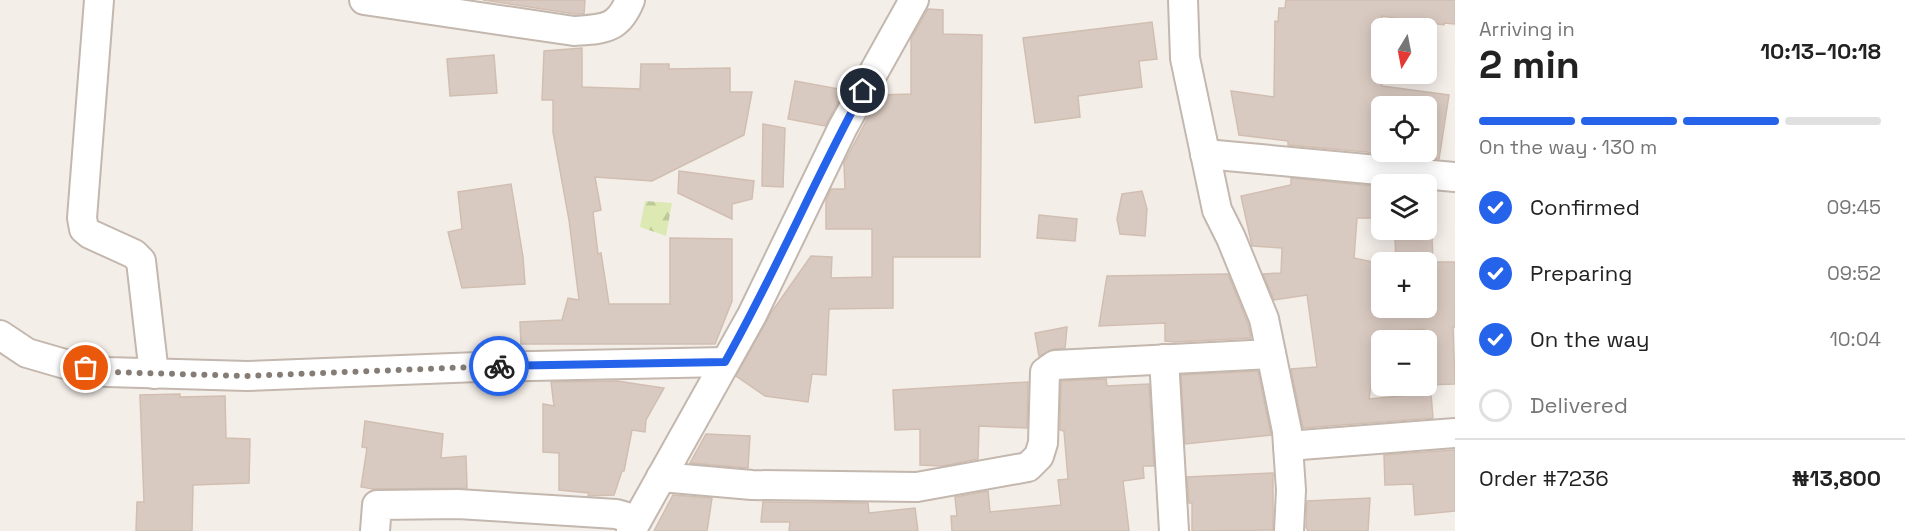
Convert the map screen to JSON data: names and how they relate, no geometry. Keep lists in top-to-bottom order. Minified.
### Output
{"north":"bottom","page":{"heading":["2 min","Arriving in","10:13–10:18"],"panel":["Order #7236","₦13,800"],"map_buttons":["+","−"],"bar":"On the way · 130 m","list":[["Confirmed","09:45"],["Preparing","09:52"],["On the way","10:04"],"Delivered"]}}
